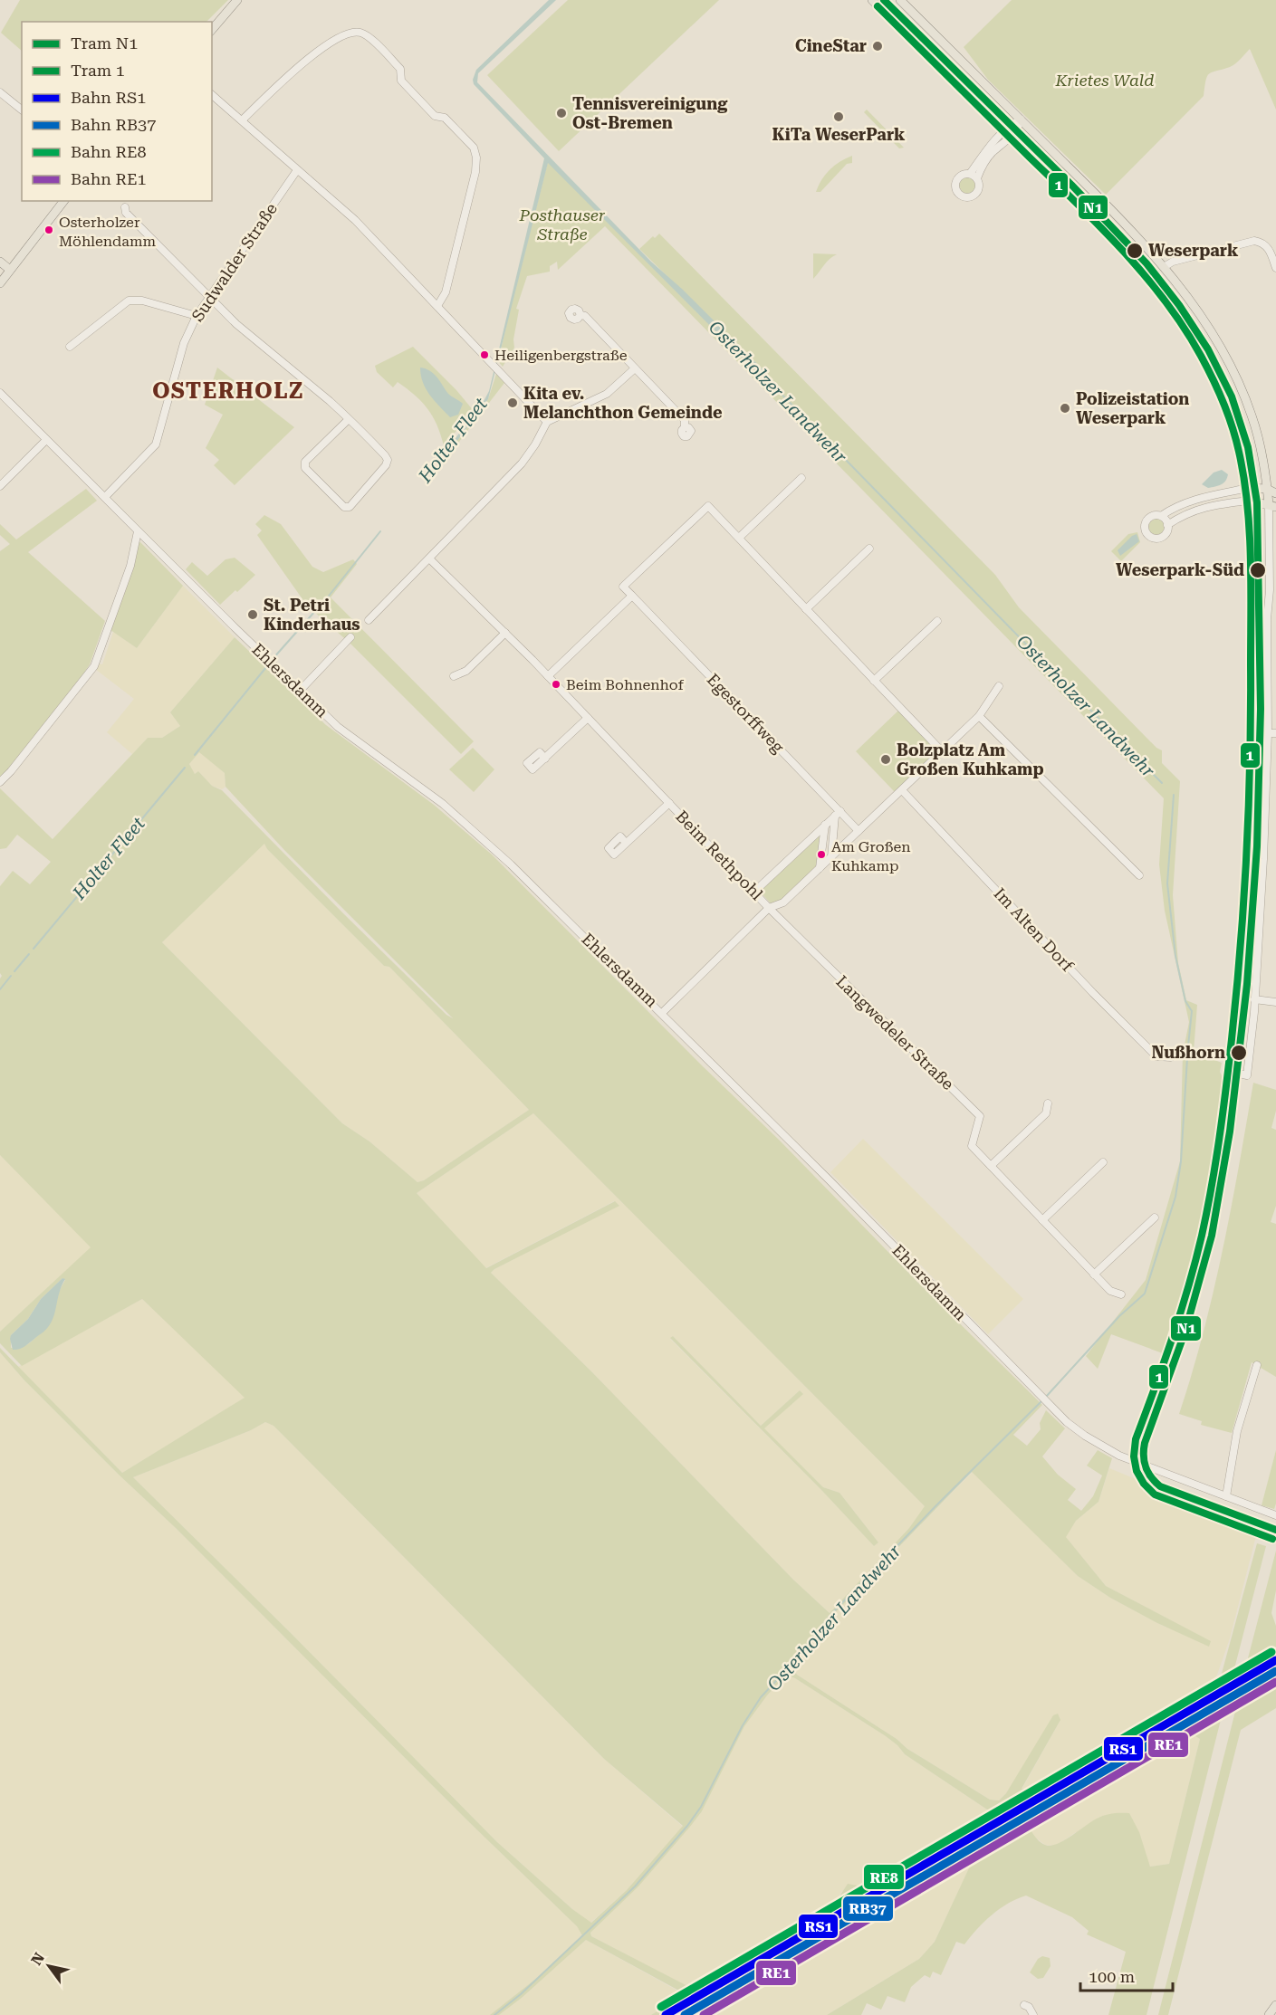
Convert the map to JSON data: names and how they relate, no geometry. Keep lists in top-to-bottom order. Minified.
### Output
{"streets":{"street":["Sudwalder Straße","Ehlersdamm","Egestorffweg","Beim Rethpohl","Im Alten Dorf","Langwedeler Straße"]},"crossings":[["Sudwalder Straße","Ehlersdamm"],["Beim Rethpohl","Langwedeler Straße"]],"districts":["OSTERHOLZ"],"water":["Osterholzer Landwehr","Holter Fleet"],"parks":["Krietes Wald","Posthauser Straße"],"places":["CineStar","Tennisvereinigung Ost-Bremen","KiTa WeserPark","Osterholzer Möhlendamm","Weserpark","Heiligenbergstraße","Kita ev. Melanchthon Gemeinde","Polizeistation Weserpark","Weserpark-Süd","St. Petri Kinderhaus","Beim Bohnenhof","Bolzplatz Am Großen Kuhkamp","Am Großen Kuhkamp","Nußhorn"],"lines":["tram line N1","tram line 1","rail line RE8","rail line RS1","rail line RB37","rail line RE1"],"legend":["Tram N1","Tram 1","Bahn RS1","Bahn RB37","Bahn RE8","Bahn RE1"],"scale_bar":"100 m","north":"top left"}
